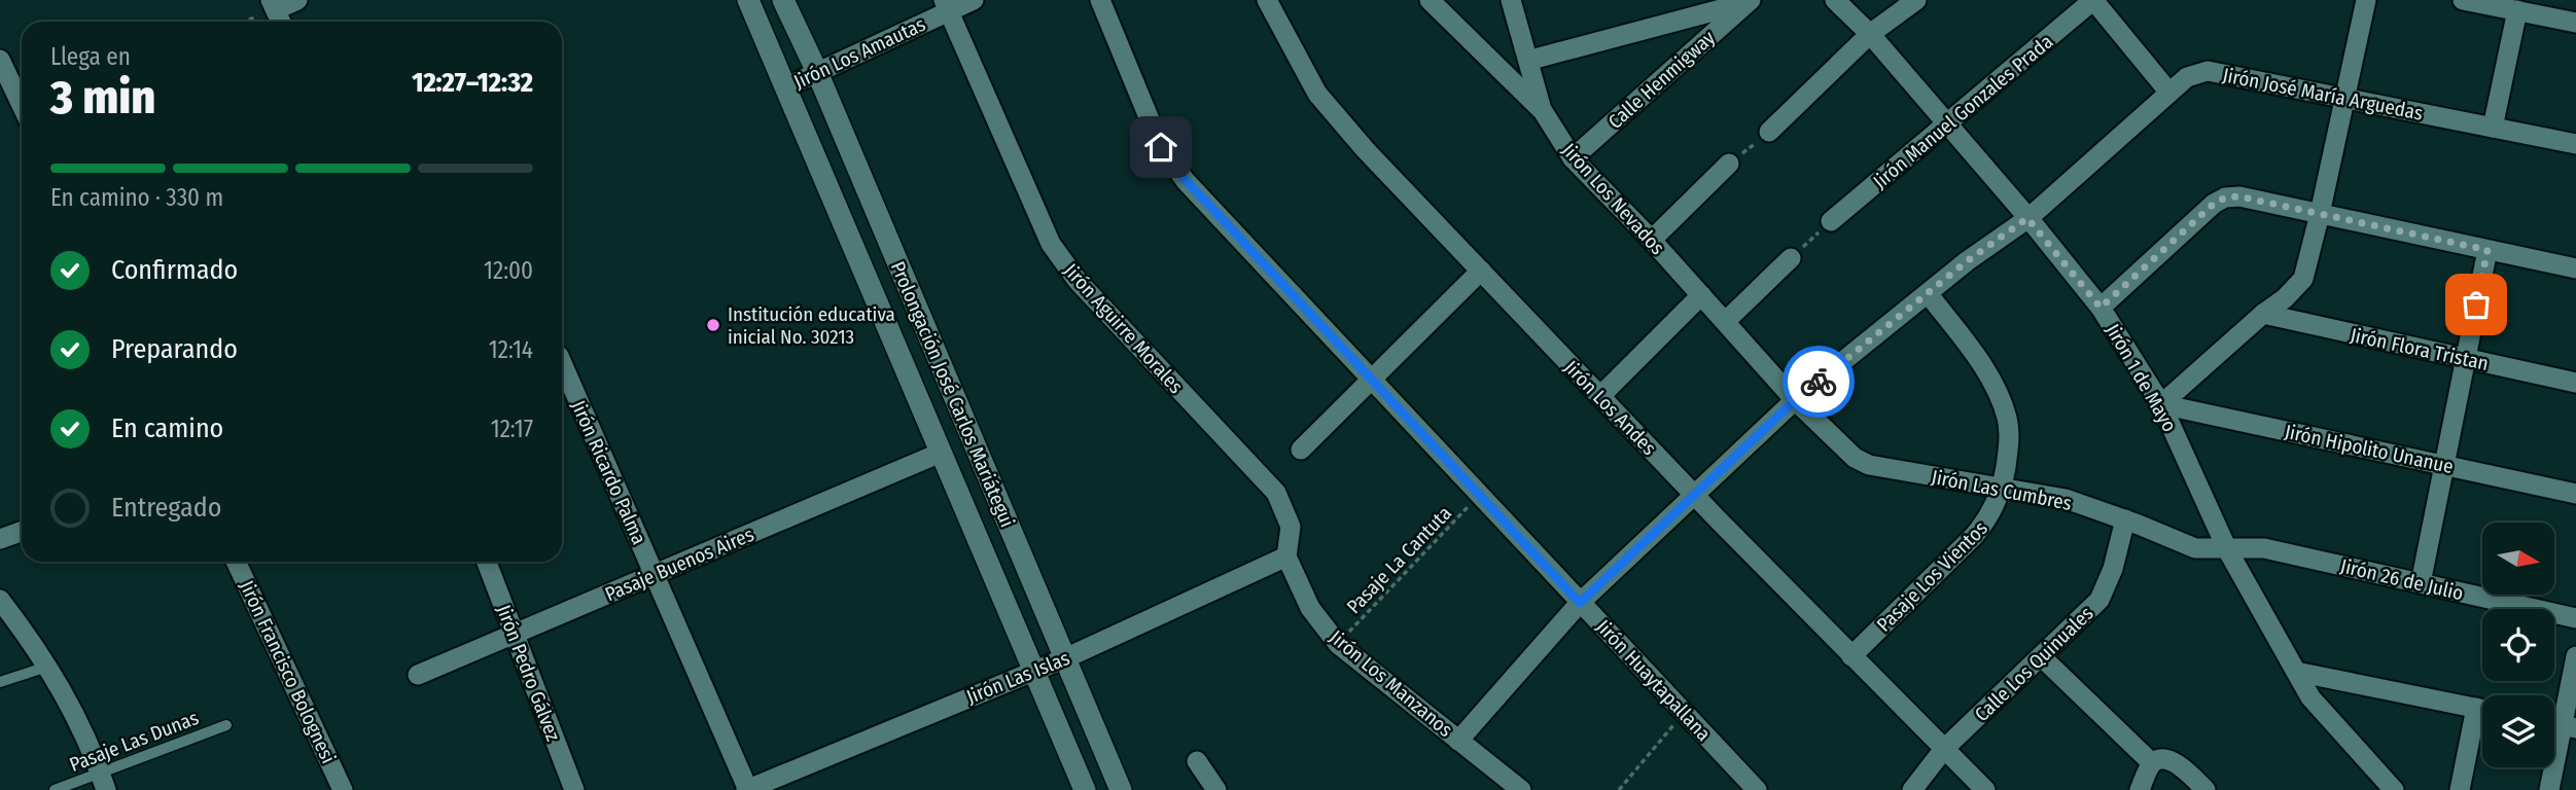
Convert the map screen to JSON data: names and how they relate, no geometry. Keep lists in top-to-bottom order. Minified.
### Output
{"streets":{"street":["Jirón Los Amautas","Calle Henmigway","Jirón José María Arguedas","Jirón Manuel Gonzales Prada","Jirón Los Nevados","Jirón Aguirre Morales","Jirón Flora Tristan","Jirón 1 de Mayo","Prolongación José Carlos Mariátegui","Jirón Los Andes","Jirón Hipolito Unanue","Jirón Ricardo Palma","Jirón Las Cumbres","Pasaje Buenos Aires","Pasaje Los Vientos","Jirón 26 de Julio","Calle Los Quinuales","Jirón Francisco Bolognesi","Jirón Pedro Gálvez","Jirón Las Islas","Jirón Huaytapallana","Jirón Los Manzanos"],"lane":["Pasaje Las Dunas"],"path":["Pasaje La Cantuta"]},"crossings":[["Jirón Los Amautas","Jirón Aguirre Morales"],["Jirón Los Amautas","Prolongación José Carlos Mariátegui"],["Calle Henmigway","Jirón Los Nevados"],["Jirón José María Arguedas","Jirón Los Nevados"],["Jirón José María Arguedas","Jirón 1 de Mayo"],["Jirón José María Arguedas","Jirón Los Andes"],["Jirón José María Arguedas","Jirón Las Cumbres"],["Jirón José María Arguedas","Pasaje Los Vientos"],["Jirón José María Arguedas","Jirón Huaytapallana"],["Jirón José María Arguedas","Jirón Los Manzanos"],["Jirón Manuel Gonzales Prada","Jirón 1 de Mayo"],["Jirón Los Nevados","Jirón Las Cumbres"],["Jirón Aguirre Morales","Jirón Las Islas"],["Jirón Aguirre Morales","Jirón Los Manzanos"],["Jirón 1 de Mayo","Jirón Hipolito Unanue"],["Jirón 1 de Mayo","Jirón Las Cumbres"],["Jirón 1 de Mayo","Jirón 26 de Julio"],["Prolongación José Carlos Mariátegui","Pasaje Buenos Aires"],["Prolongación José Carlos Mariátegui","Jirón Las Islas"],["Jirón Los Andes","Pasaje Los Vientos"],["Jirón Los Andes","Calle Los Quinuales"],["Jirón Ricardo Palma","Pasaje Buenos Aires"],["Jirón Ricardo Palma","Jirón Las Islas"],["Jirón Las Cumbres","Pasaje Los Vientos"],["Jirón Las Cumbres","Jirón 26 de Julio"],["Jirón Las Cumbres","Calle Los Quinuales"],["Pasaje La Cantuta","Jirón Huaytapallana"],["Pasaje La Cantuta","Jirón Los Manzanos"],["Pasaje Buenos Aires","Jirón Pedro Gálvez"],["Jirón Las Islas","Jirón Los Manzanos"]],"places":["Institución educativa inicial No. 30213"],"north":"right","page":{"heading":["3 min","Llega en","12:27–12:32"],"bar":"En camino · 330 m","list":[["Confirmado","12:00"],["Preparando","12:14"],["En camino","12:17"],"Entregado"]}}
